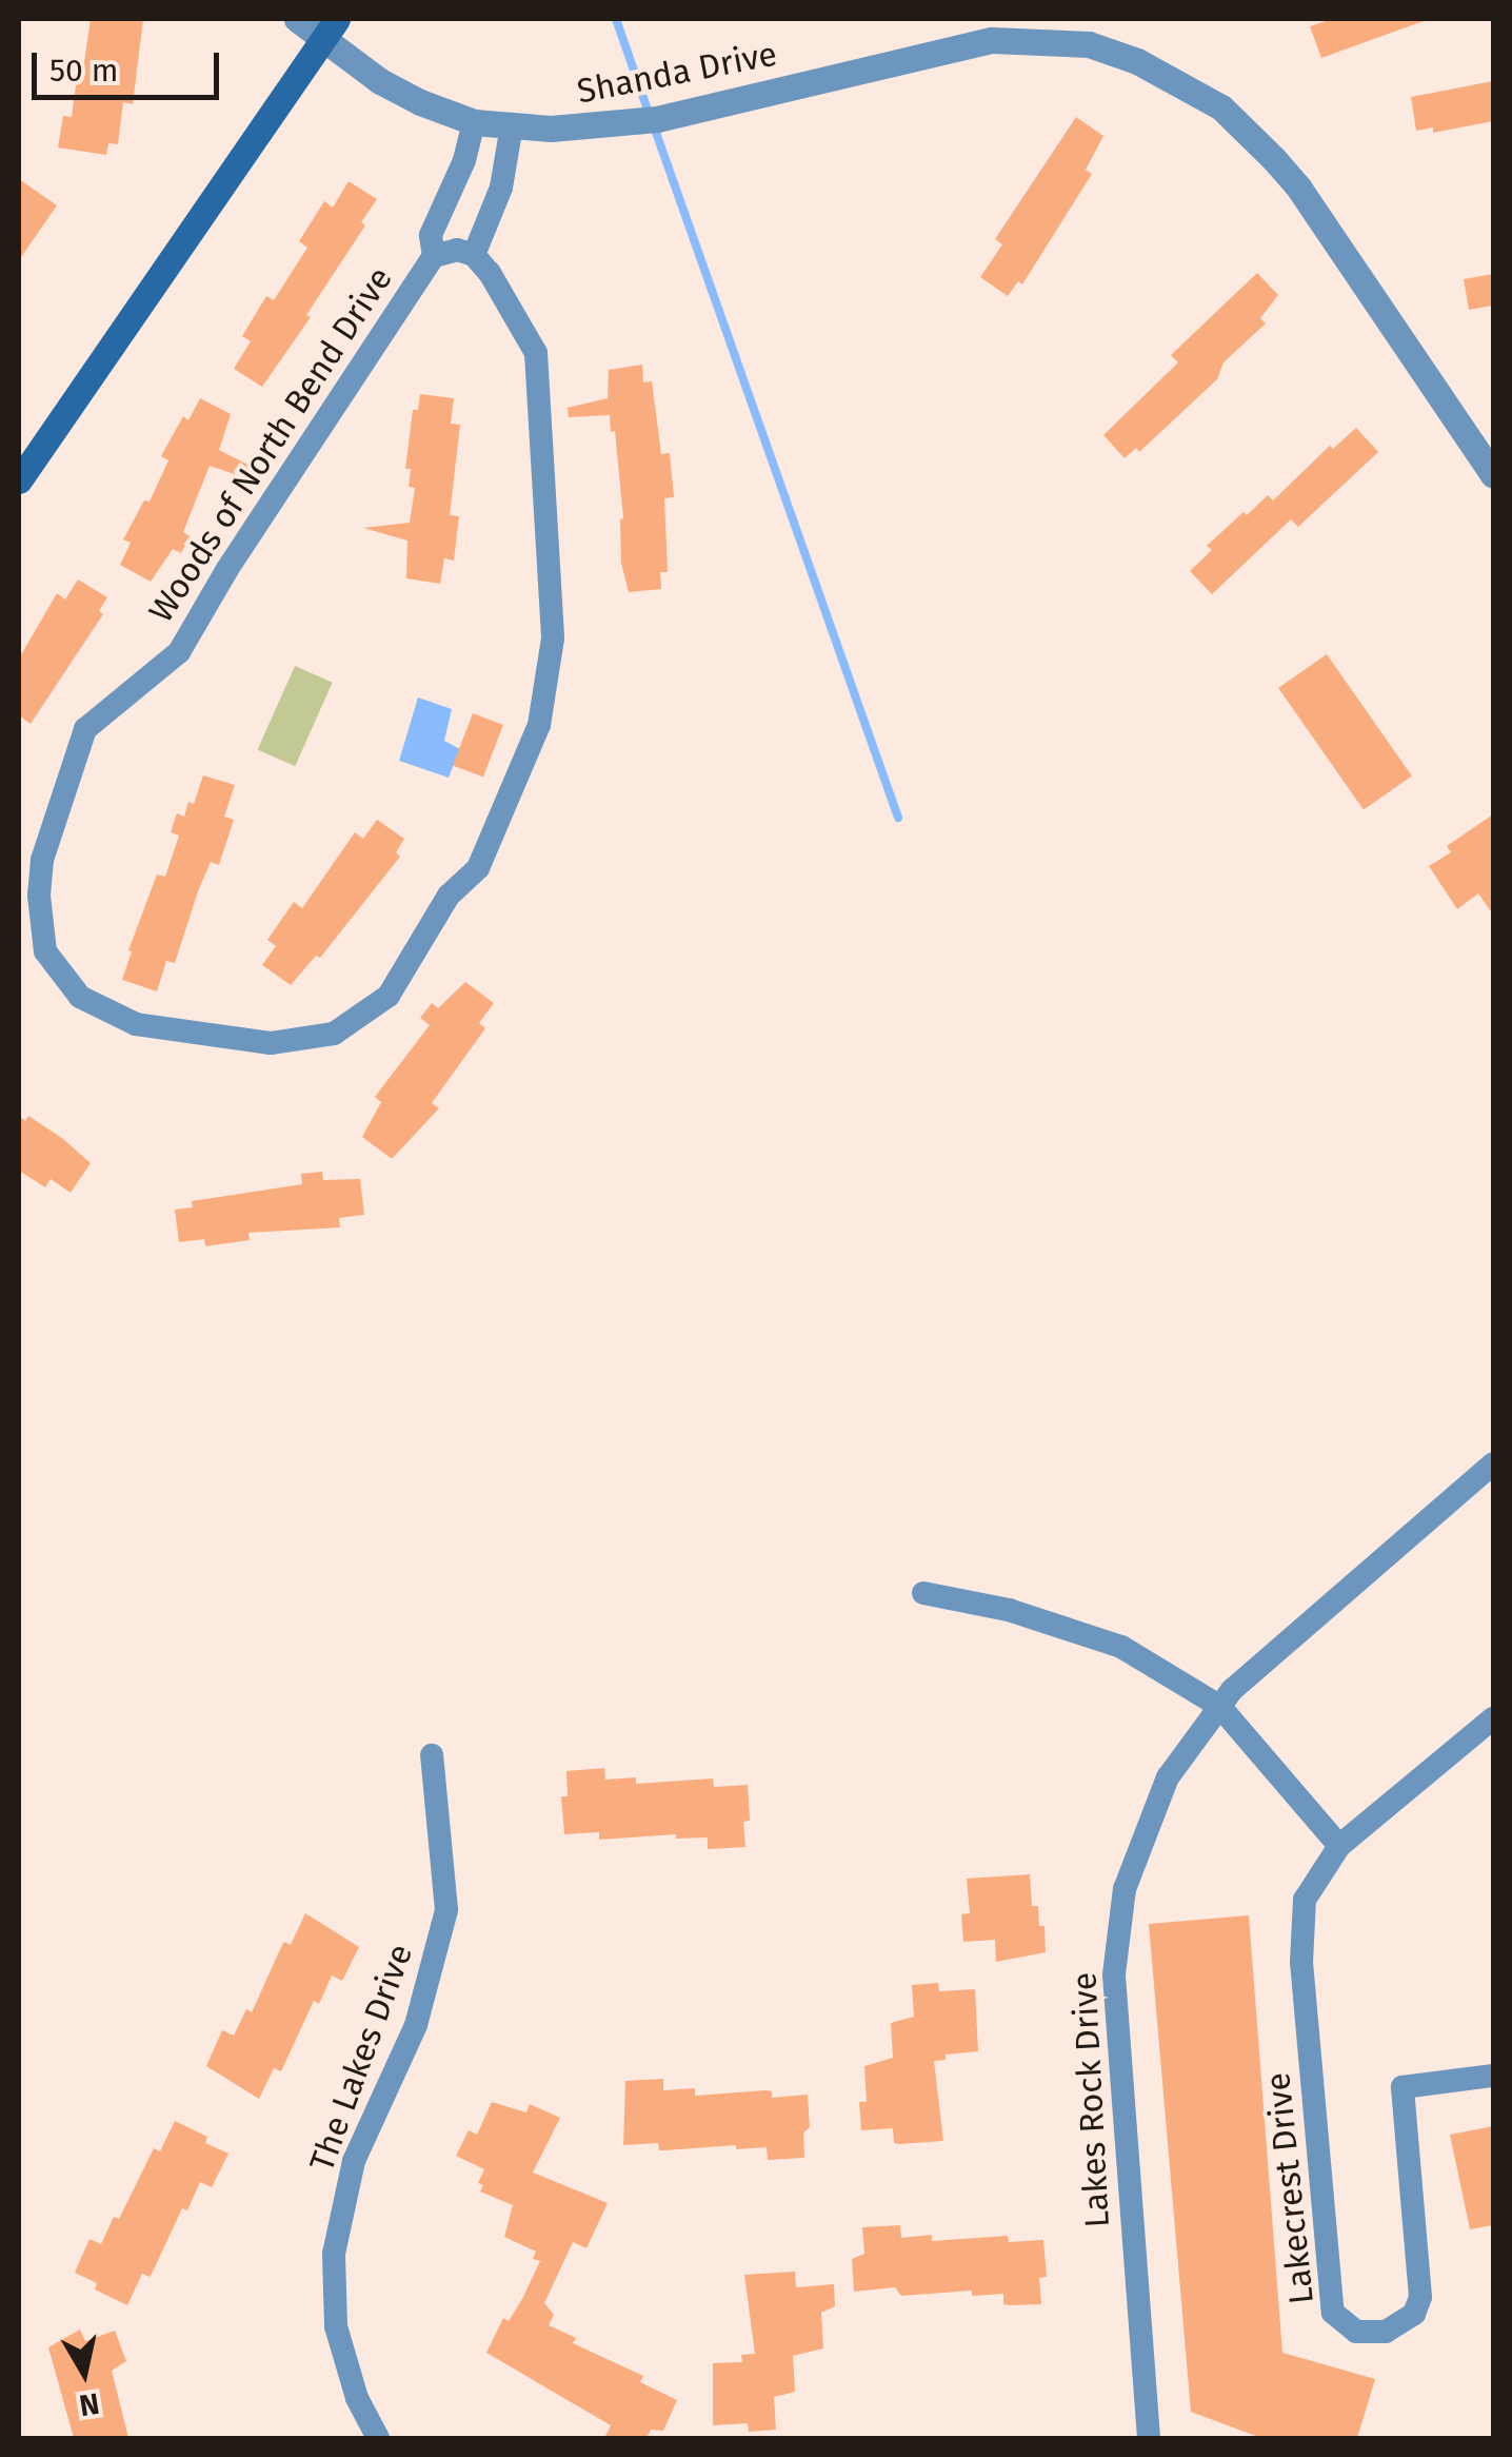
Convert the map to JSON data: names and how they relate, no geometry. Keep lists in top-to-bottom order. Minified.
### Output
{"streets":{"street":["Shanda Drive","Woods of North Bend Drive","The Lakes Drive","Lakes Rock Drive","Lakecrest Drive"]},"crossings":[["Shanda Drive","Woods of North Bend Drive"]],"scale_bar":"50 m","north":"bottom"}
